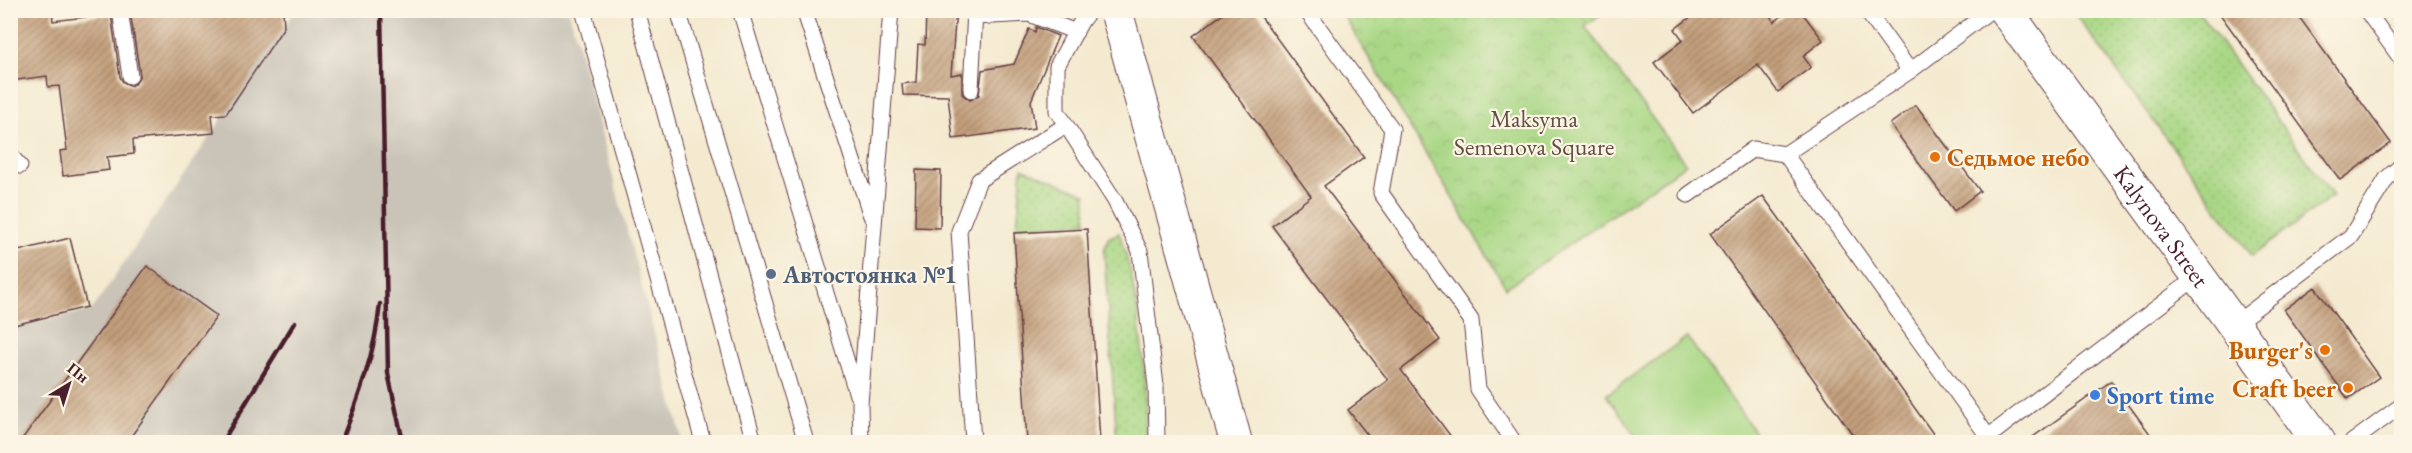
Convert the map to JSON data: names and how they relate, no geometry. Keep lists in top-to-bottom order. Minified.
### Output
{"streets":{"main road":["Kalynova Street"]},"parks":["Maksyma Semenova Square"],"places":["Седьмое небо","Автостоянка №1","Burger's","Craft beer","Sport time"],"north":"top right"}
